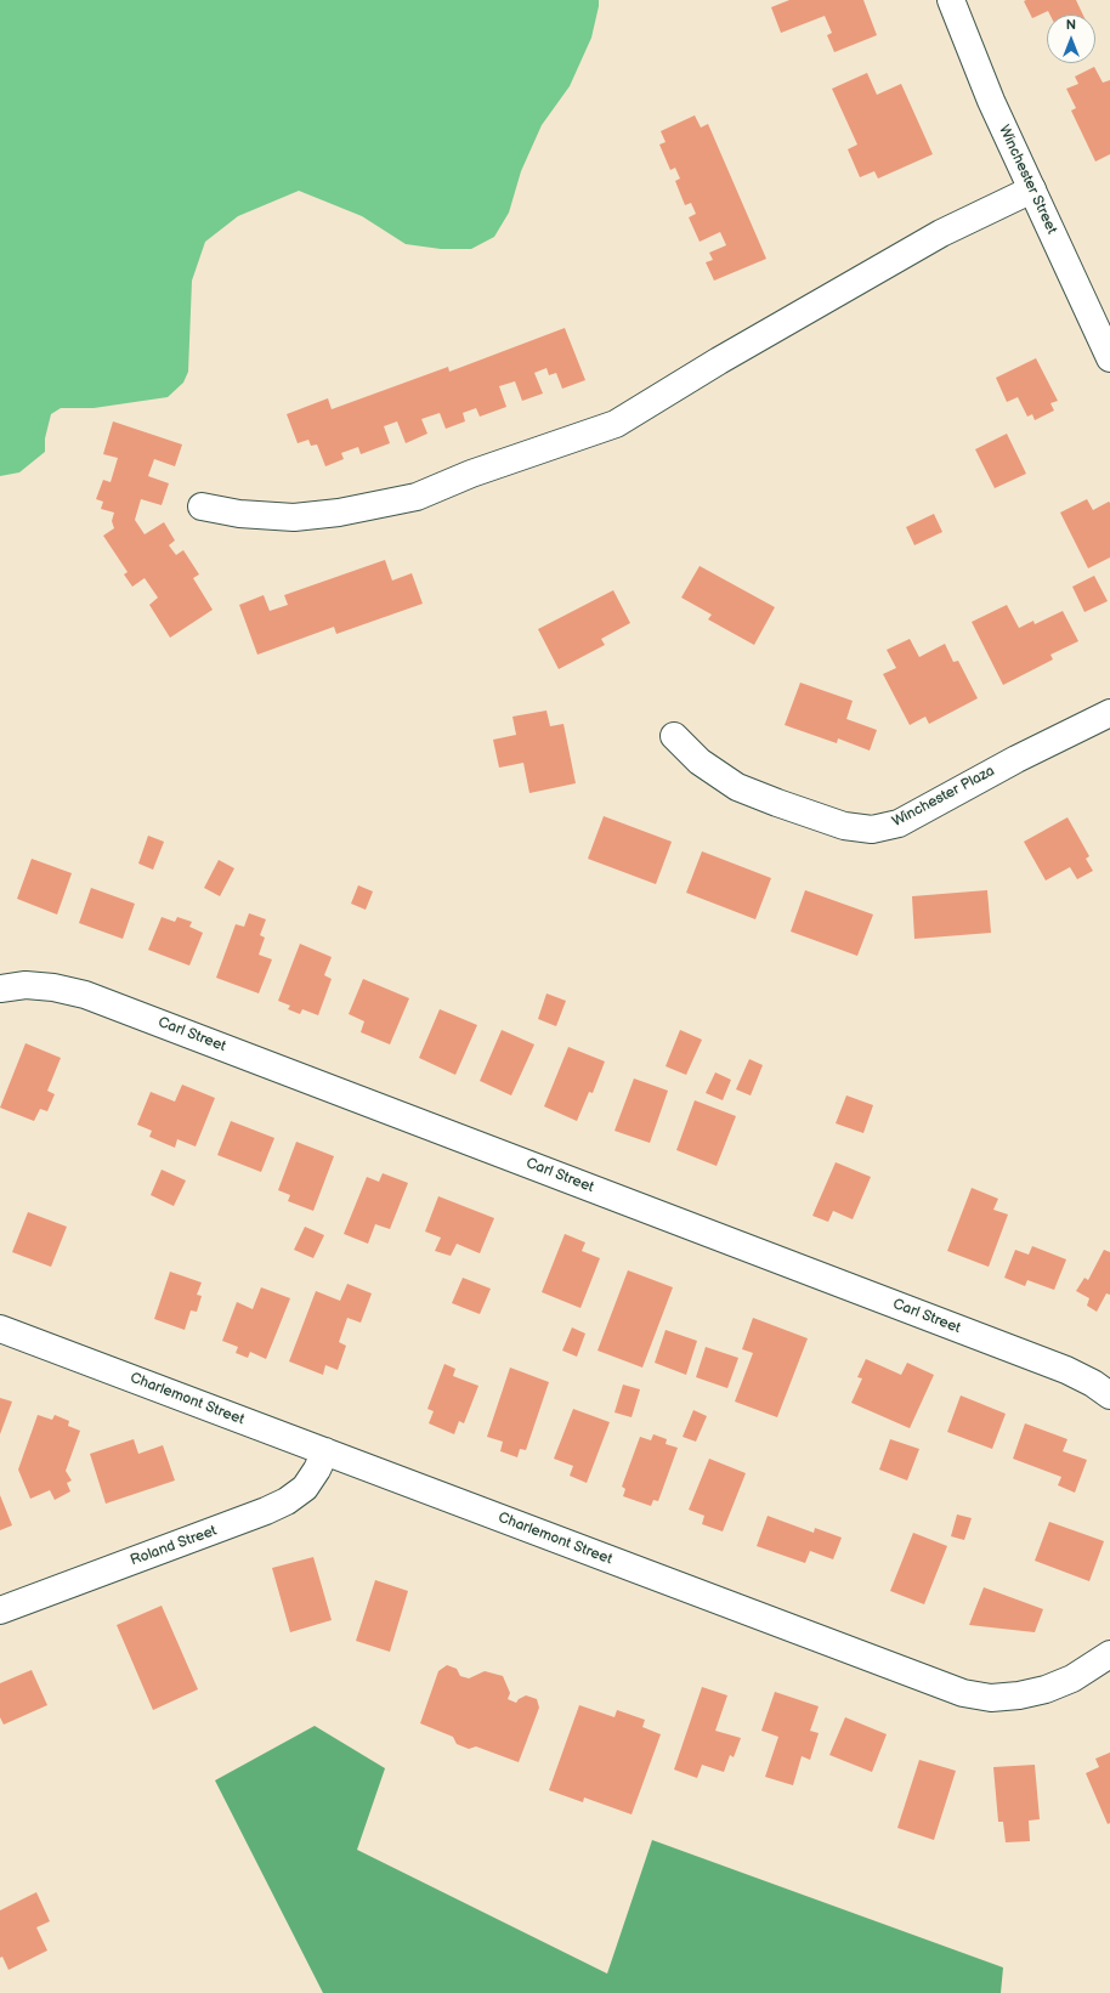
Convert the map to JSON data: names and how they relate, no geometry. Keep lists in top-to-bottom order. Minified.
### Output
{"streets":{"street":["Winchester Street","Winchester Plaza","Carl Street","Charlemont Street","Roland Street"]},"crossings":[["Charlemont Street","Roland Street"]],"north":"top"}
